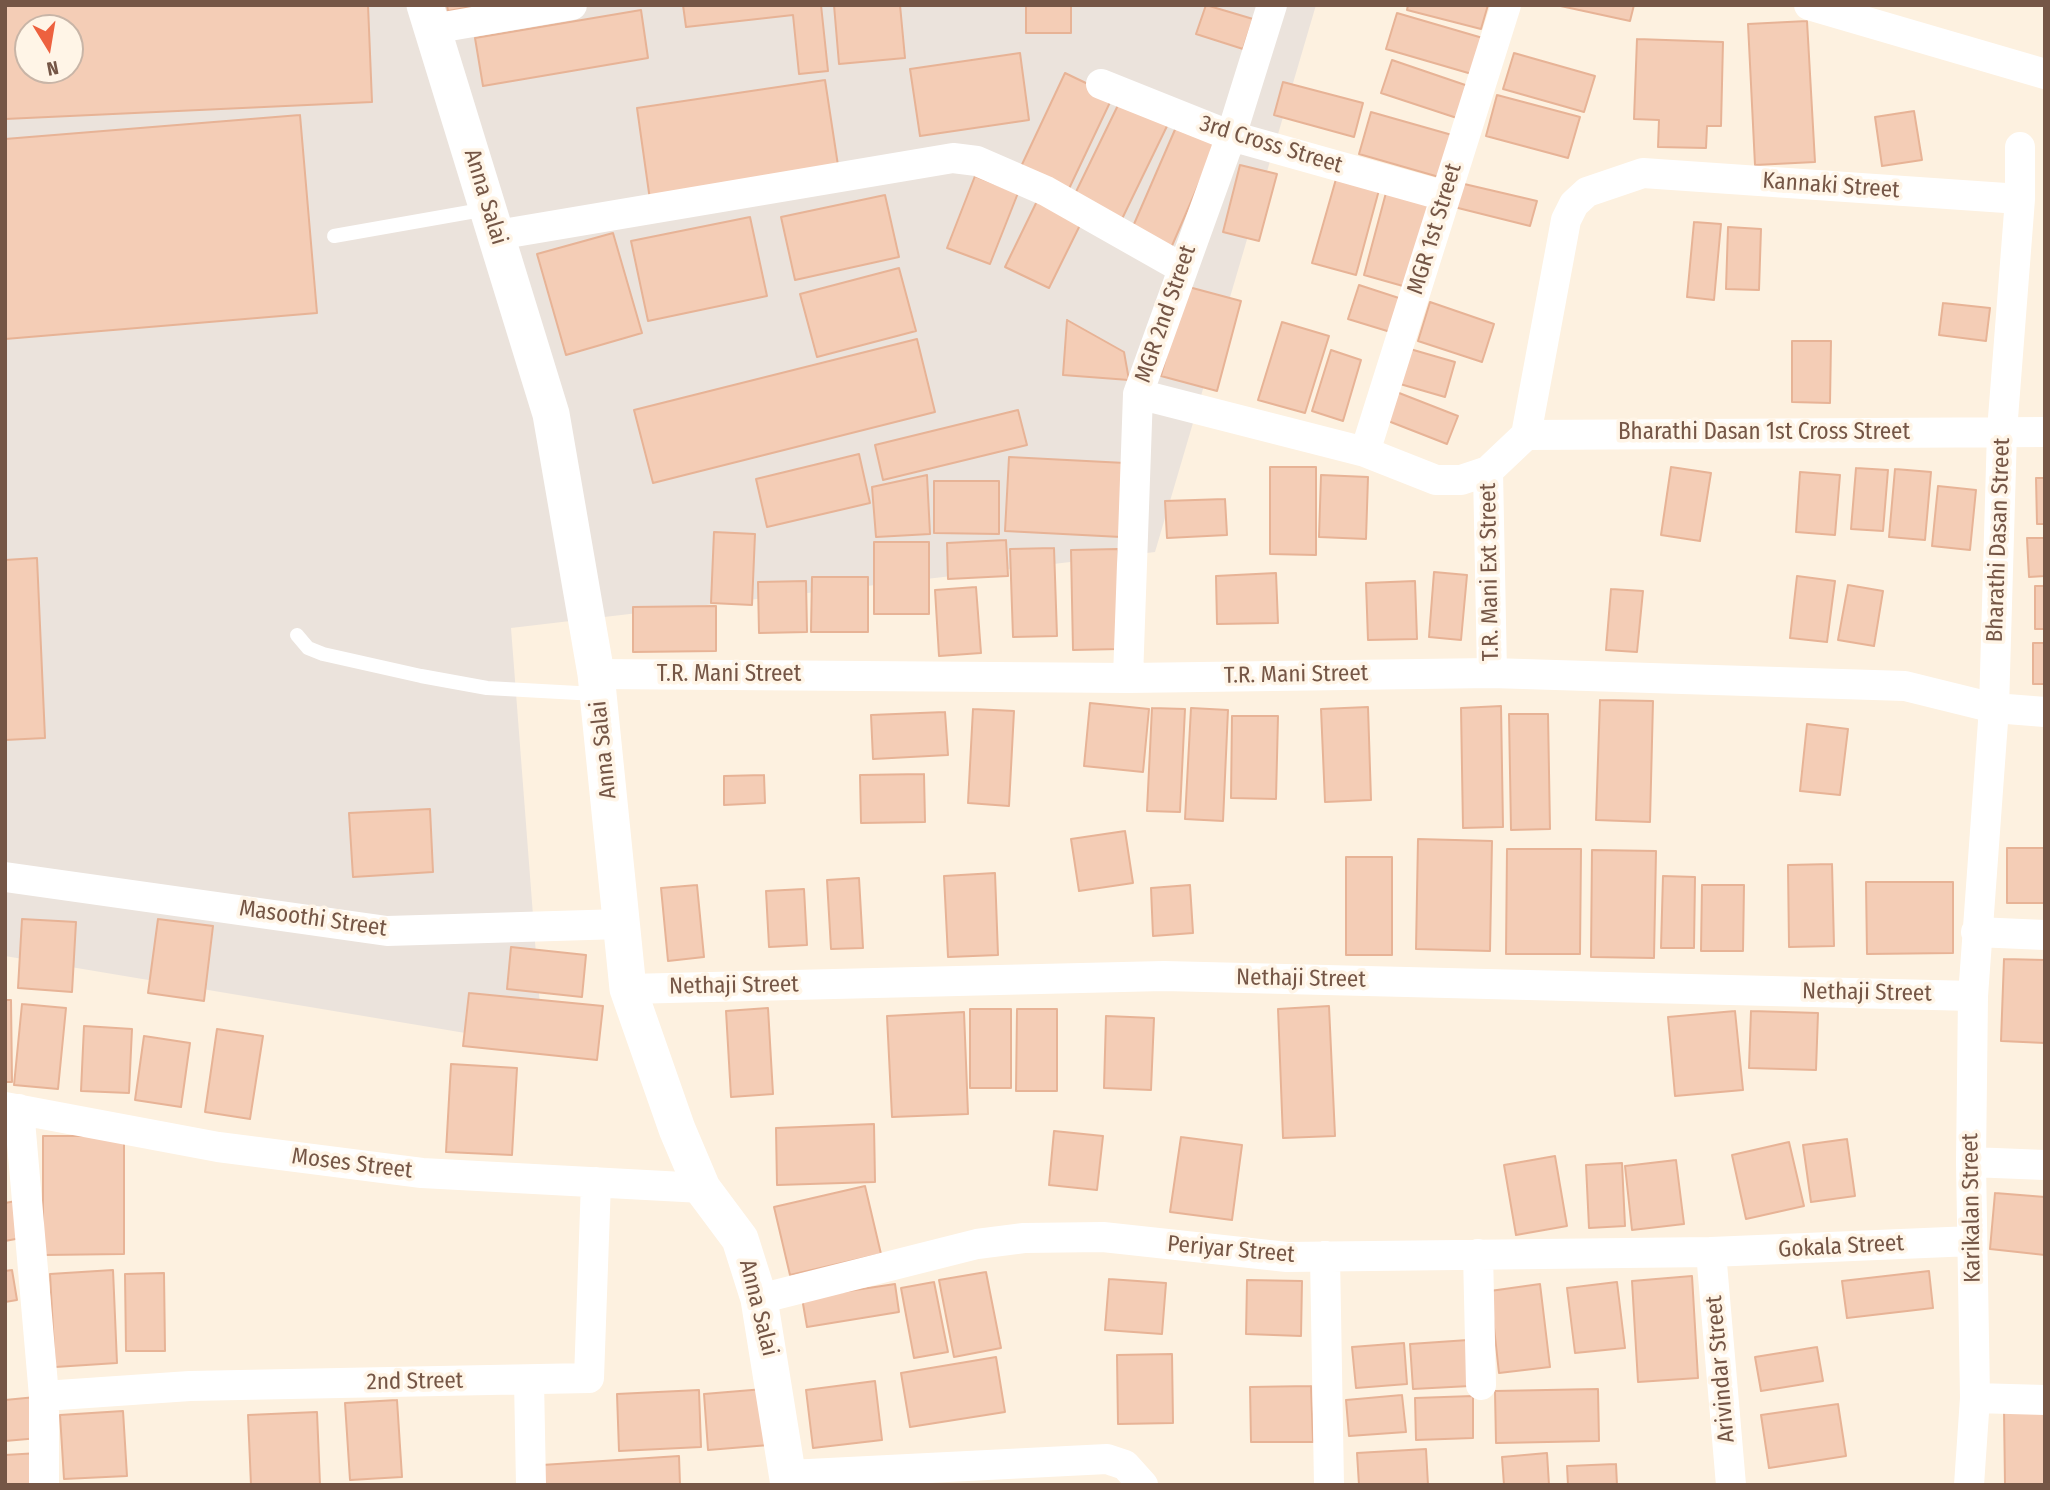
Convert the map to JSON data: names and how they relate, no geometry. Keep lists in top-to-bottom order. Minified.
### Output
{"streets":{"street":["3rd Cross Street","Kannaki Street","Anna Salai","MGR 1st Street","MGR 2nd Street","Bharathi Dasan 1st Cross Street","Bharathi Dasan Street","T.R. Mani Ext Street","T.R. Mani Street","Masoothi Street","Nethaji Street","Moses Street","Karikalan Street","Gokala Street","Periyar Street","Arivindar Street","2nd Street"]},"crossings":[["3rd Cross Street","MGR 1st Street"],["3rd Cross Street","MGR 2nd Street"],["Kannaki Street","Bharathi Dasan 1st Cross Street"],["Kannaki Street","Bharathi Dasan Street"],["Anna Salai","T.R. Mani Street"],["Anna Salai","Masoothi Street"],["Anna Salai","Nethaji Street"],["Anna Salai","Moses Street"],["Anna Salai","Periyar Street"],["MGR 2nd Street","T.R. Mani Street"],["Bharathi Dasan 1st Cross Street","Bharathi Dasan Street"],["Bharathi Dasan Street","T.R. Mani Street"],["Bharathi Dasan Street","Karikalan Street"],["T.R. Mani Ext Street","T.R. Mani Street"],["Nethaji Street","Karikalan Street"],["Moses Street","2nd Street"],["Karikalan Street","Gokala Street"],["Gokala Street","Periyar Street"],["Gokala Street","Arivindar Street"],["Periyar Street","Arivindar Street"]],"north":"bottom"}
